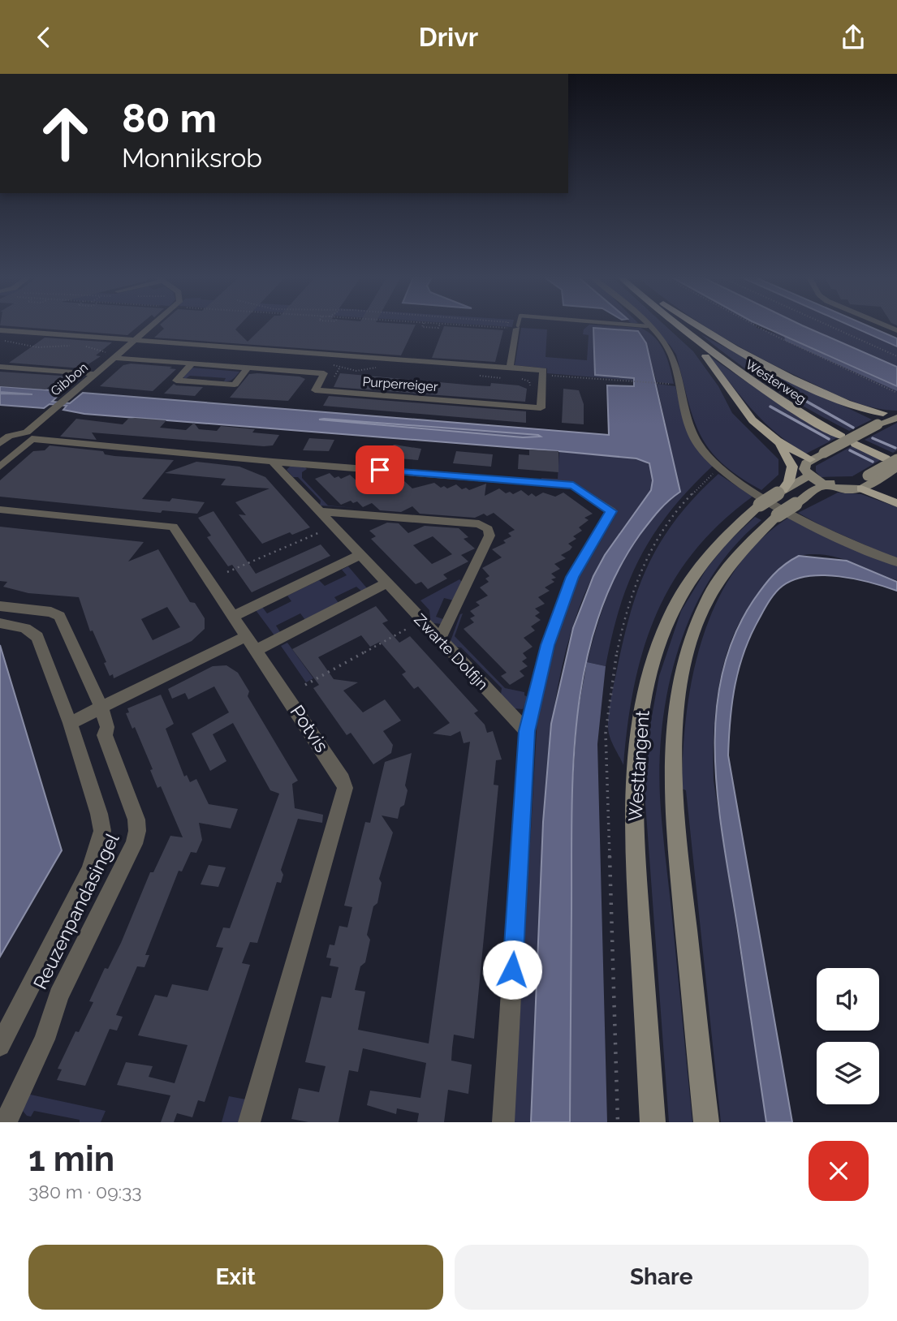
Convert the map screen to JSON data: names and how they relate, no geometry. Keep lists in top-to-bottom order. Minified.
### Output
{"streets":{"main road":["Westerweg","Westtangent"],"street":["Gibbon","Purperreiger","Zwarte Dolfijn","Potvis","Reuzenpandasingel"]},"crossings":[["Gibbon","Purperreiger"]],"page":{"header":"Drivr","turn":["80 m","Monniksrob"],"heading":["1 min","380 m · 09:33"],"buttons":["Exit","Share"]}}
